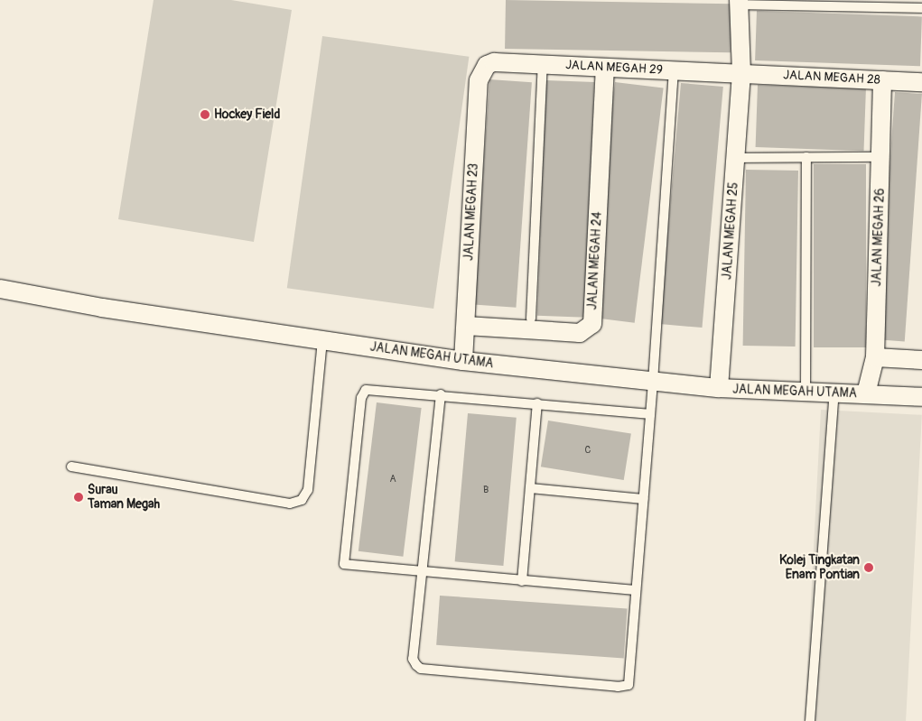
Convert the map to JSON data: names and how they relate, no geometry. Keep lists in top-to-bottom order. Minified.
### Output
{"streets":{"street":["JALAN MEGAH 29","JALAN MEGAH 28","JALAN MEGAH 23","JALAN MEGAH 25","JALAN MEGAH 26","JALAN MEGAH 24","JALAN MEGAH UTAMA"]},"crossings":[["JALAN MEGAH 29","JALAN MEGAH 28"],["JALAN MEGAH 29","JALAN MEGAH 23"],["JALAN MEGAH 29","JALAN MEGAH 25"],["JALAN MEGAH 29","JALAN MEGAH 24"],["JALAN MEGAH 28","JALAN MEGAH 25"],["JALAN MEGAH 28","JALAN MEGAH 26"],["JALAN MEGAH 23","JALAN MEGAH 24"],["JALAN MEGAH 23","JALAN MEGAH UTAMA"],["JALAN MEGAH 25","JALAN MEGAH UTAMA"],["JALAN MEGAH 26","JALAN MEGAH UTAMA"]],"places":["Hockey Field","Surau Taman Megah","Kolej Tingkatan Enam Pontian"],"house_numbers":["C","A","B"]}
